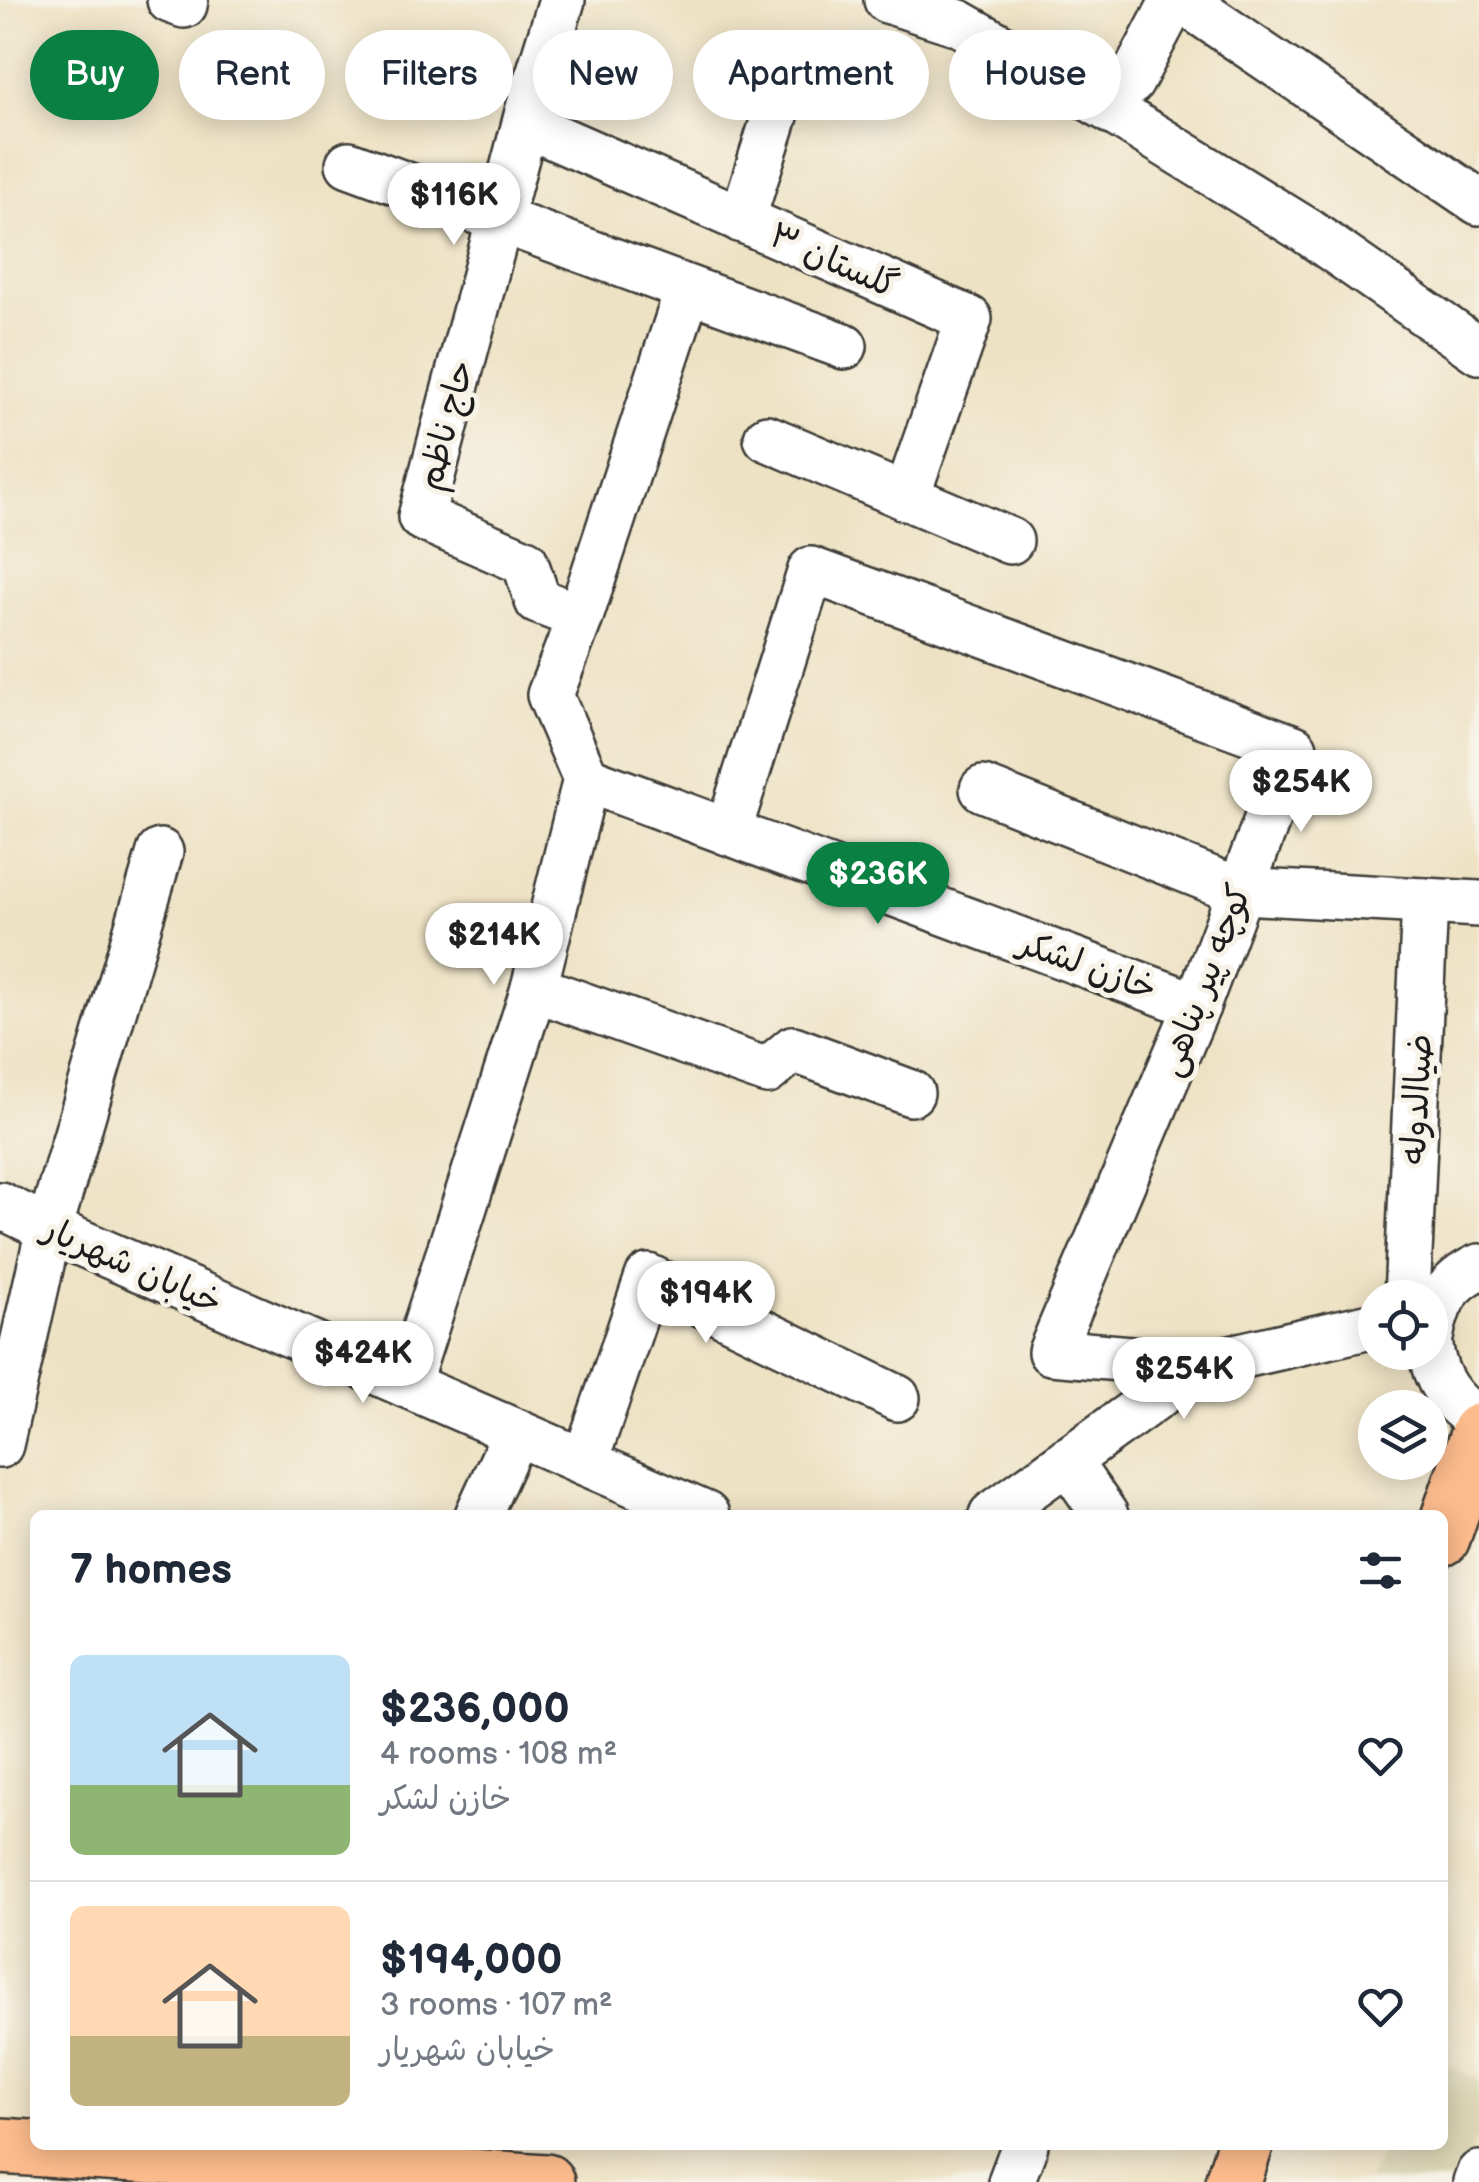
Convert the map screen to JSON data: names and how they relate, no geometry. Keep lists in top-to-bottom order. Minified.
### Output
{"streets":{"street":["گلستان ۳","حاج ناظم","خازن لشکر","کوچه پیر پناهی","ضیاالدوله","خیابان شهریار"]},"crossings":[["گلستان ۳","حاج ناظم"],["خازن لشکر","کوچه پیر پناهی"]],"page":{"chip":["Buy","Rent","Filters","New","Apartment","House"],"price":["$116K","$254K","$236K","$214K","$194K","$424K","$254K"],"heading":"7 homes","list":[{"name":"$236,000","note":"4 rooms · 108 m² · خازن لشکر"},{"name":"$194,000","note":"3 rooms · 107 m² · خیابان شهریار"}]}}
